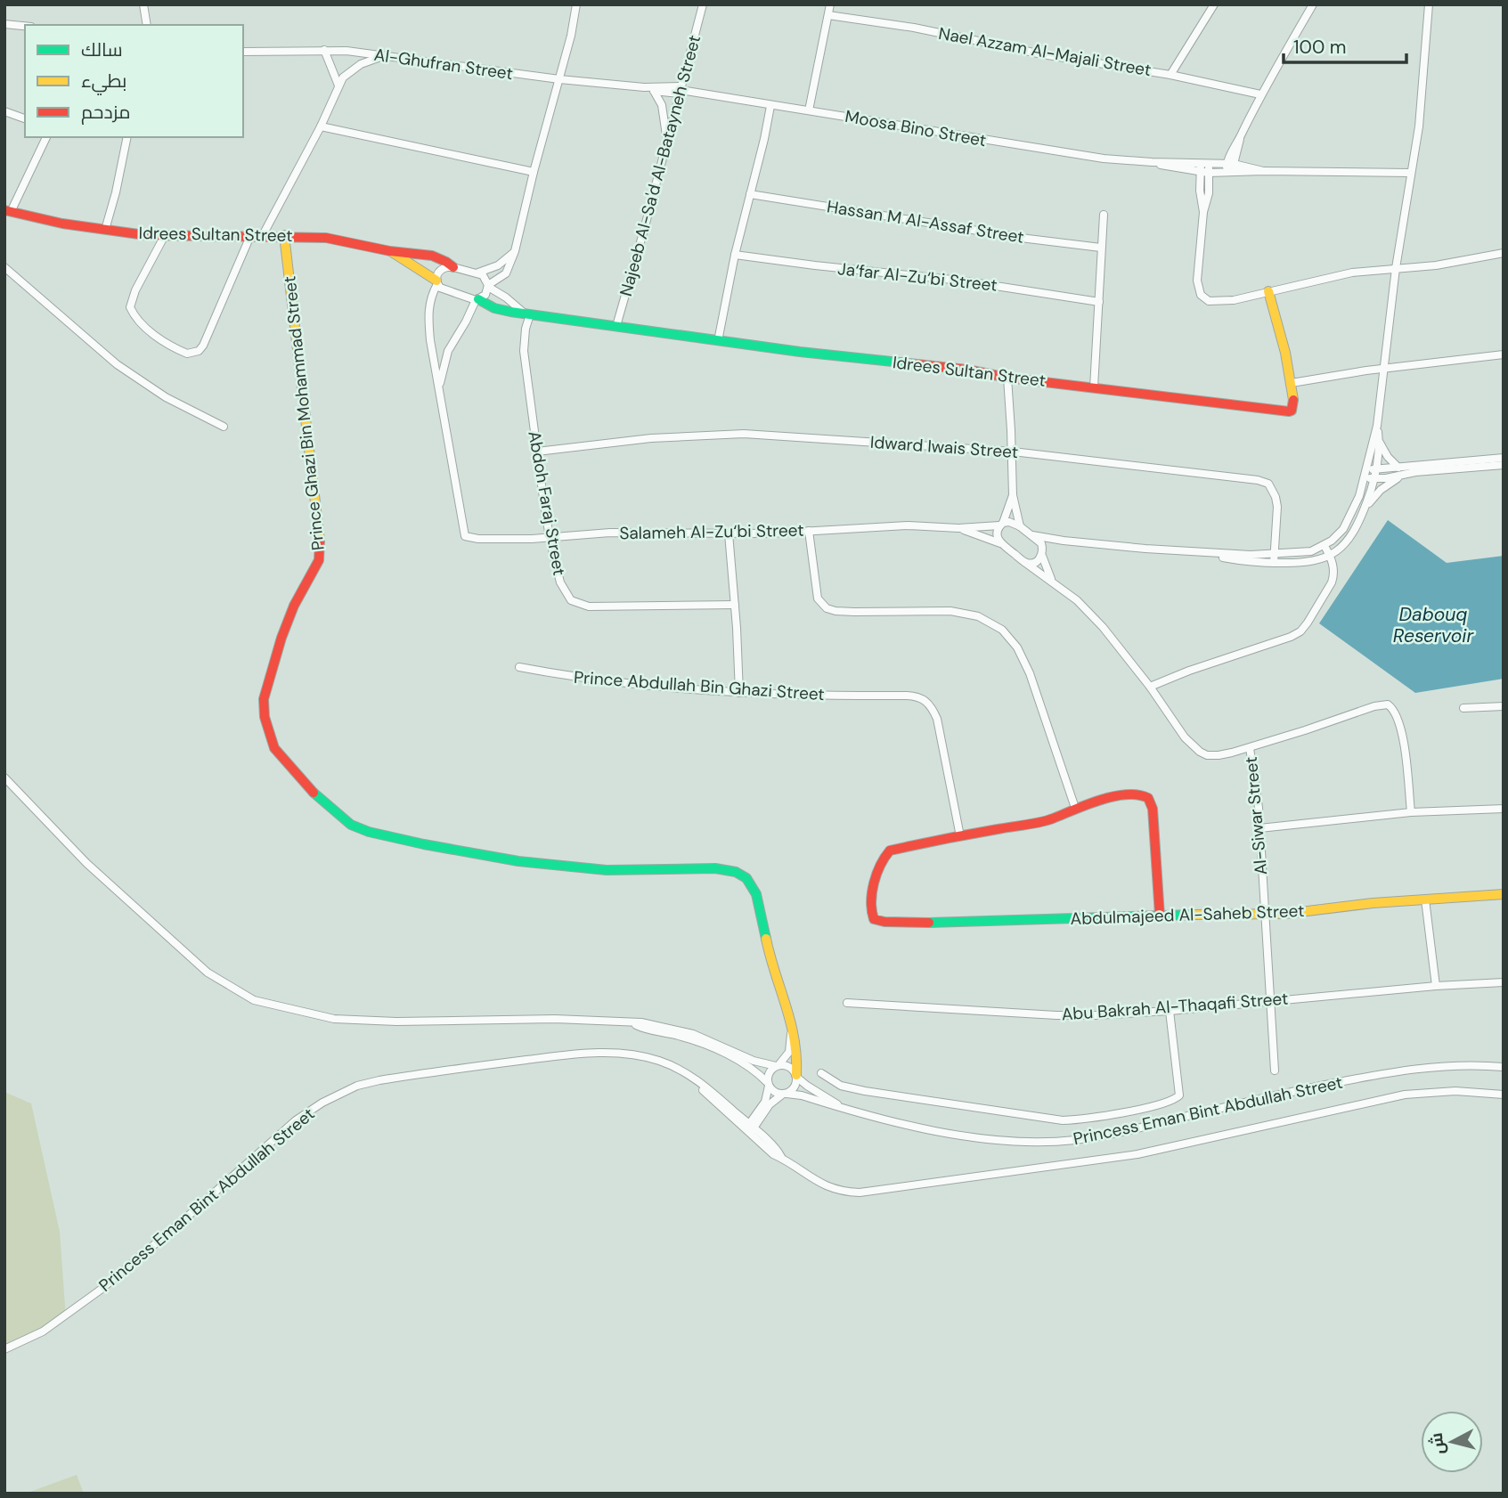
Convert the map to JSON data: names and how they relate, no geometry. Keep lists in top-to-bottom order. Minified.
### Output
{"streets":{"street":["Nael Azzam Al-Majali Street","Al-Ghufran Street","Moosa Bino Street","Najeeb Al-Sa'd Al-Batayneh Street","Hassan M Al-Assaf Street","Idrees Sultan Street","Ja‘far Al-Zu‘bi Street","Prince Ghazi Bin Mohammad Street","Idward Iwais Street","Abdoh Faraj Street","Salameh Al-Zu‘bi Street","Prince Abdullah Bin Ghazi Street","Al-Siwar Street","Abdulmajeed Al-Saheb Street","Abu Bakrah Al-Thaqafi Street","Princess Eman Bint Abdullah Street"]},"crossings":[["Al-Ghufran Street","Moosa Bino Street"],["Al-Ghufran Street","Najeeb Al-Sa'd Al-Batayneh Street"],["Moosa Bino Street","Najeeb Al-Sa'd Al-Batayneh Street"],["Najeeb Al-Sa'd Al-Batayneh Street","Idrees Sultan Street"],["Idrees Sultan Street","Prince Ghazi Bin Mohammad Street"],["Idrees Sultan Street","Abdoh Faraj Street"],["Prince Ghazi Bin Mohammad Street","Princess Eman Bint Abdullah Street"],["Idward Iwais Street","Abdoh Faraj Street"],["Abdoh Faraj Street","Salameh Al-Zu‘bi Street"],["Salameh Al-Zu‘bi Street","Al-Siwar Street"],["Prince Abdullah Bin Ghazi Street","Abdulmajeed Al-Saheb Street"],["Al-Siwar Street","Abdulmajeed Al-Saheb Street"],["Al-Siwar Street","Abu Bakrah Al-Thaqafi Street"]],"water":["Dabouq Reservoir"],"legend":["سالك","بطيء","مزدحم"],"scale_bar":"100 m","north":"left"}
